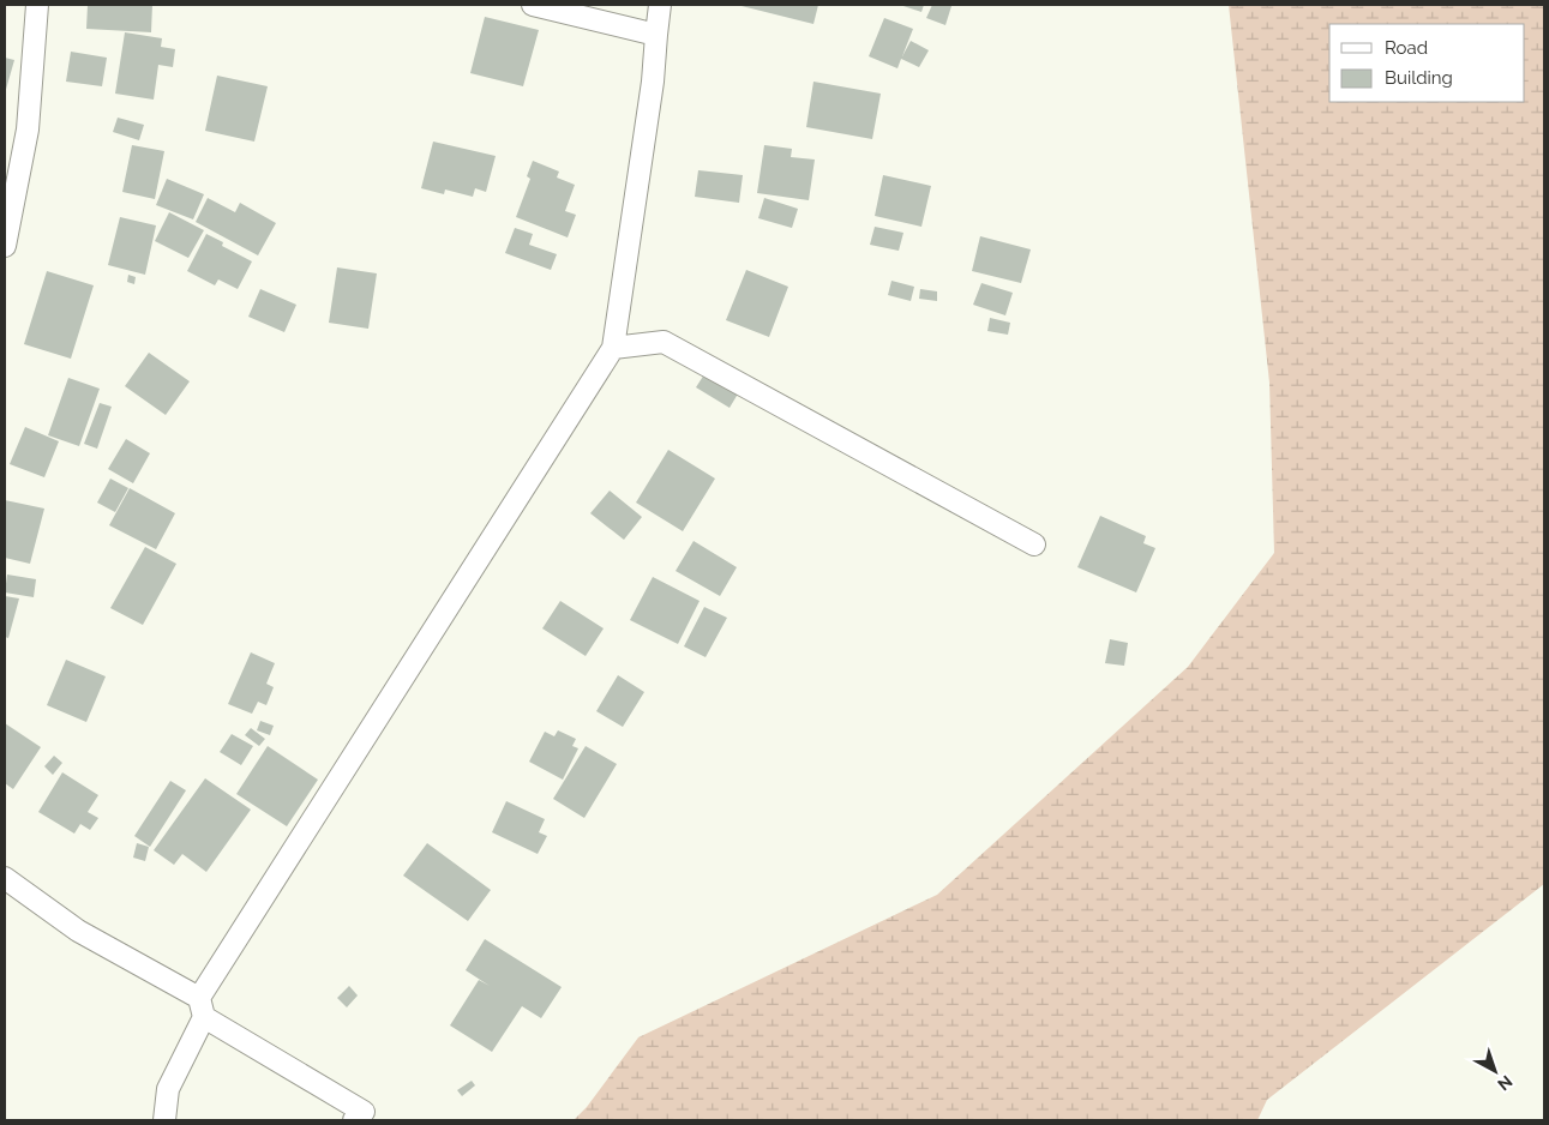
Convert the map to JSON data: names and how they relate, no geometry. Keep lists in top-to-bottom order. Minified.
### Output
{"legend":["Road","Building"],"north":"bottom right"}
